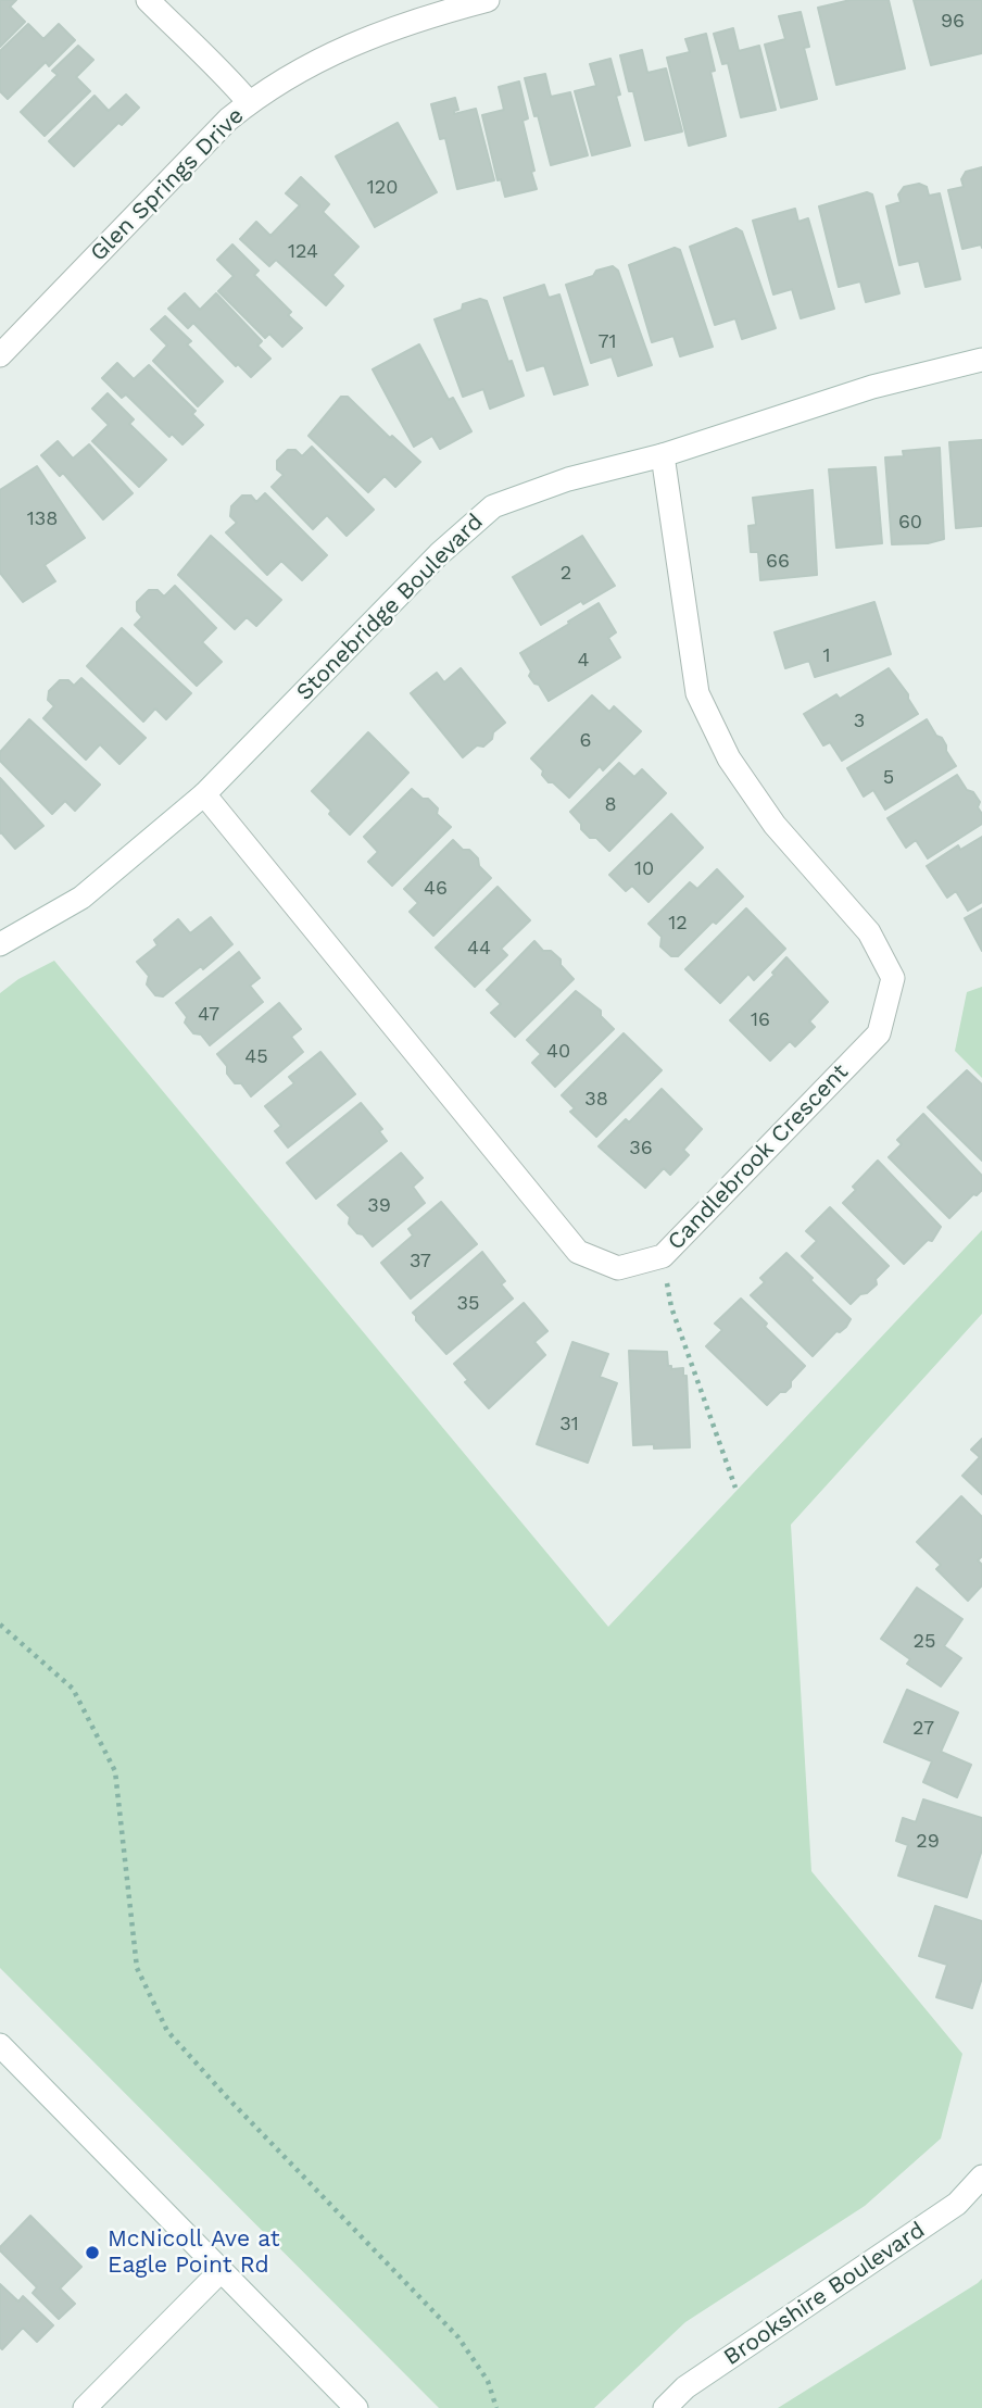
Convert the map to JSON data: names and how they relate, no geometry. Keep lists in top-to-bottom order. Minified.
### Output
{"streets":{"street":["Glen Springs Drive","Stonebridge Boulevard","Candlebrook Crescent","Brookshire Boulevard"]},"crossings":[["Stonebridge Boulevard","Candlebrook Crescent"]],"places":["McNicoll Ave at Eagle Point Rd"],"house_numbers":["96","120","124","71","138","60","66","2","1","4","3","6","5","8","10","46","12","44","47","16","40","45","38","36","39","37","35","31","25","27","29"]}
